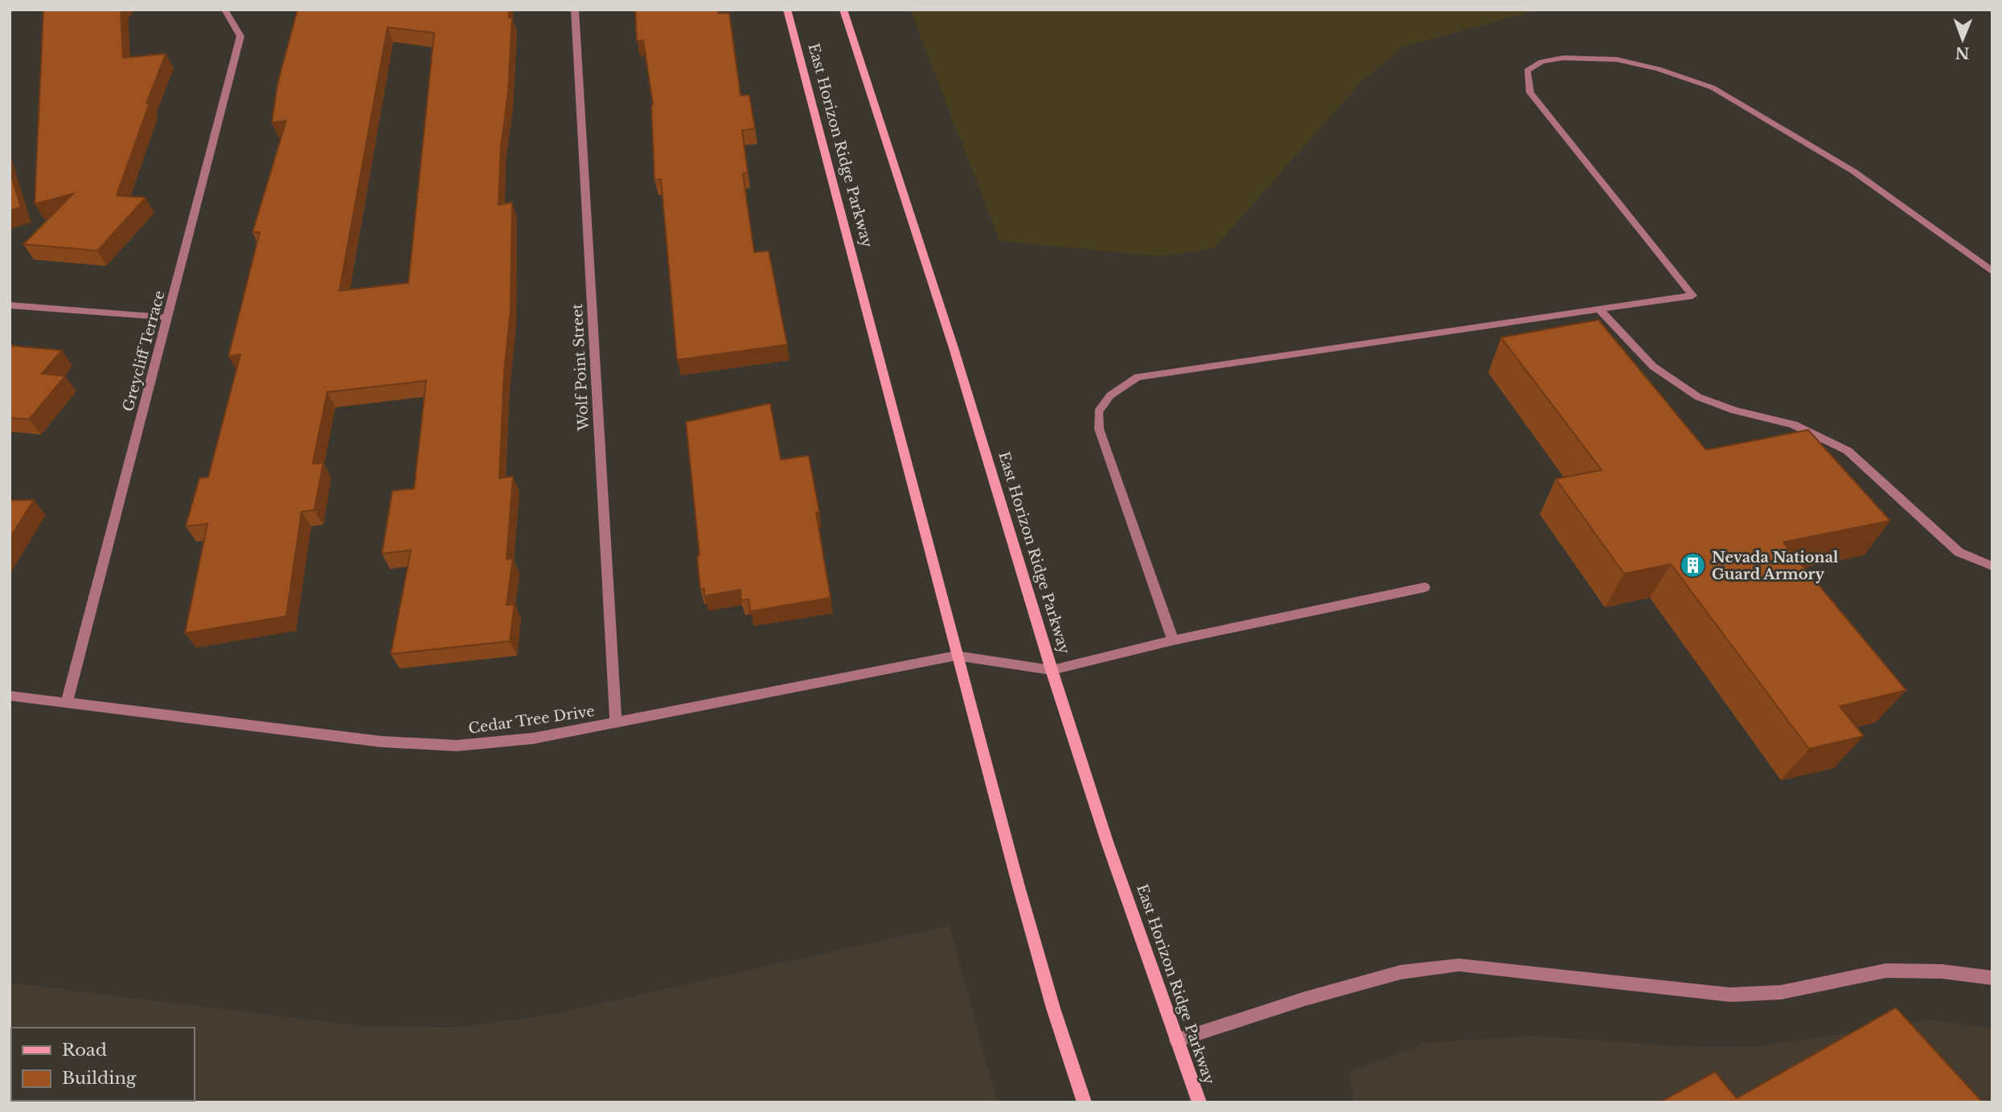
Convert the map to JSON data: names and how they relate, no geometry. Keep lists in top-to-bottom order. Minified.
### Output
{"streets":{"main road":["East Horizon Ridge Parkway"],"street":["Greycliff Terrace","Wolf Point Street","Cedar Tree Drive"]},"crossings":[["East Horizon Ridge Parkway","Cedar Tree Drive"],["Greycliff Terrace","Cedar Tree Drive"],["Wolf Point Street","Cedar Tree Drive"]],"places":{"building":["Nevada National Guard Armory"]},"legend":["Road","Building"],"north":"bottom"}
